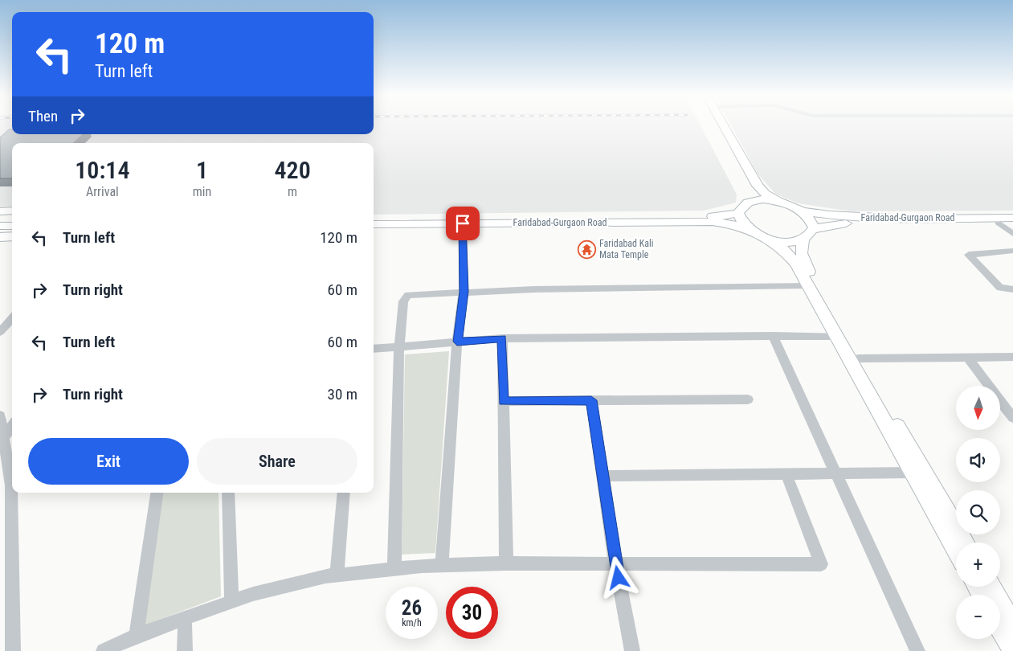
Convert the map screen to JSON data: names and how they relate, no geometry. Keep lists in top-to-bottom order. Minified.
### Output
{"streets":{"main road":["Faridabad-Gurgaon Road"]},"places":{"temple":["Faridabad Kali Mata Temple"]},"north":"bottom","page":{"turn":["120 m","Turn left"],"then":"Then","eta":["10:14","Arrival","1","min","420","m"],"list":[{"name":"Turn left","value":"120 m"},{"name":"Turn right","value":"60 m"},{"name":"Turn left","value":"60 m"},{"name":"Turn right","value":"30 m"}],"map_buttons":["+","−"],"buttons":["Exit","Share"],"speed":"26 km/h","limit":"30"}}
